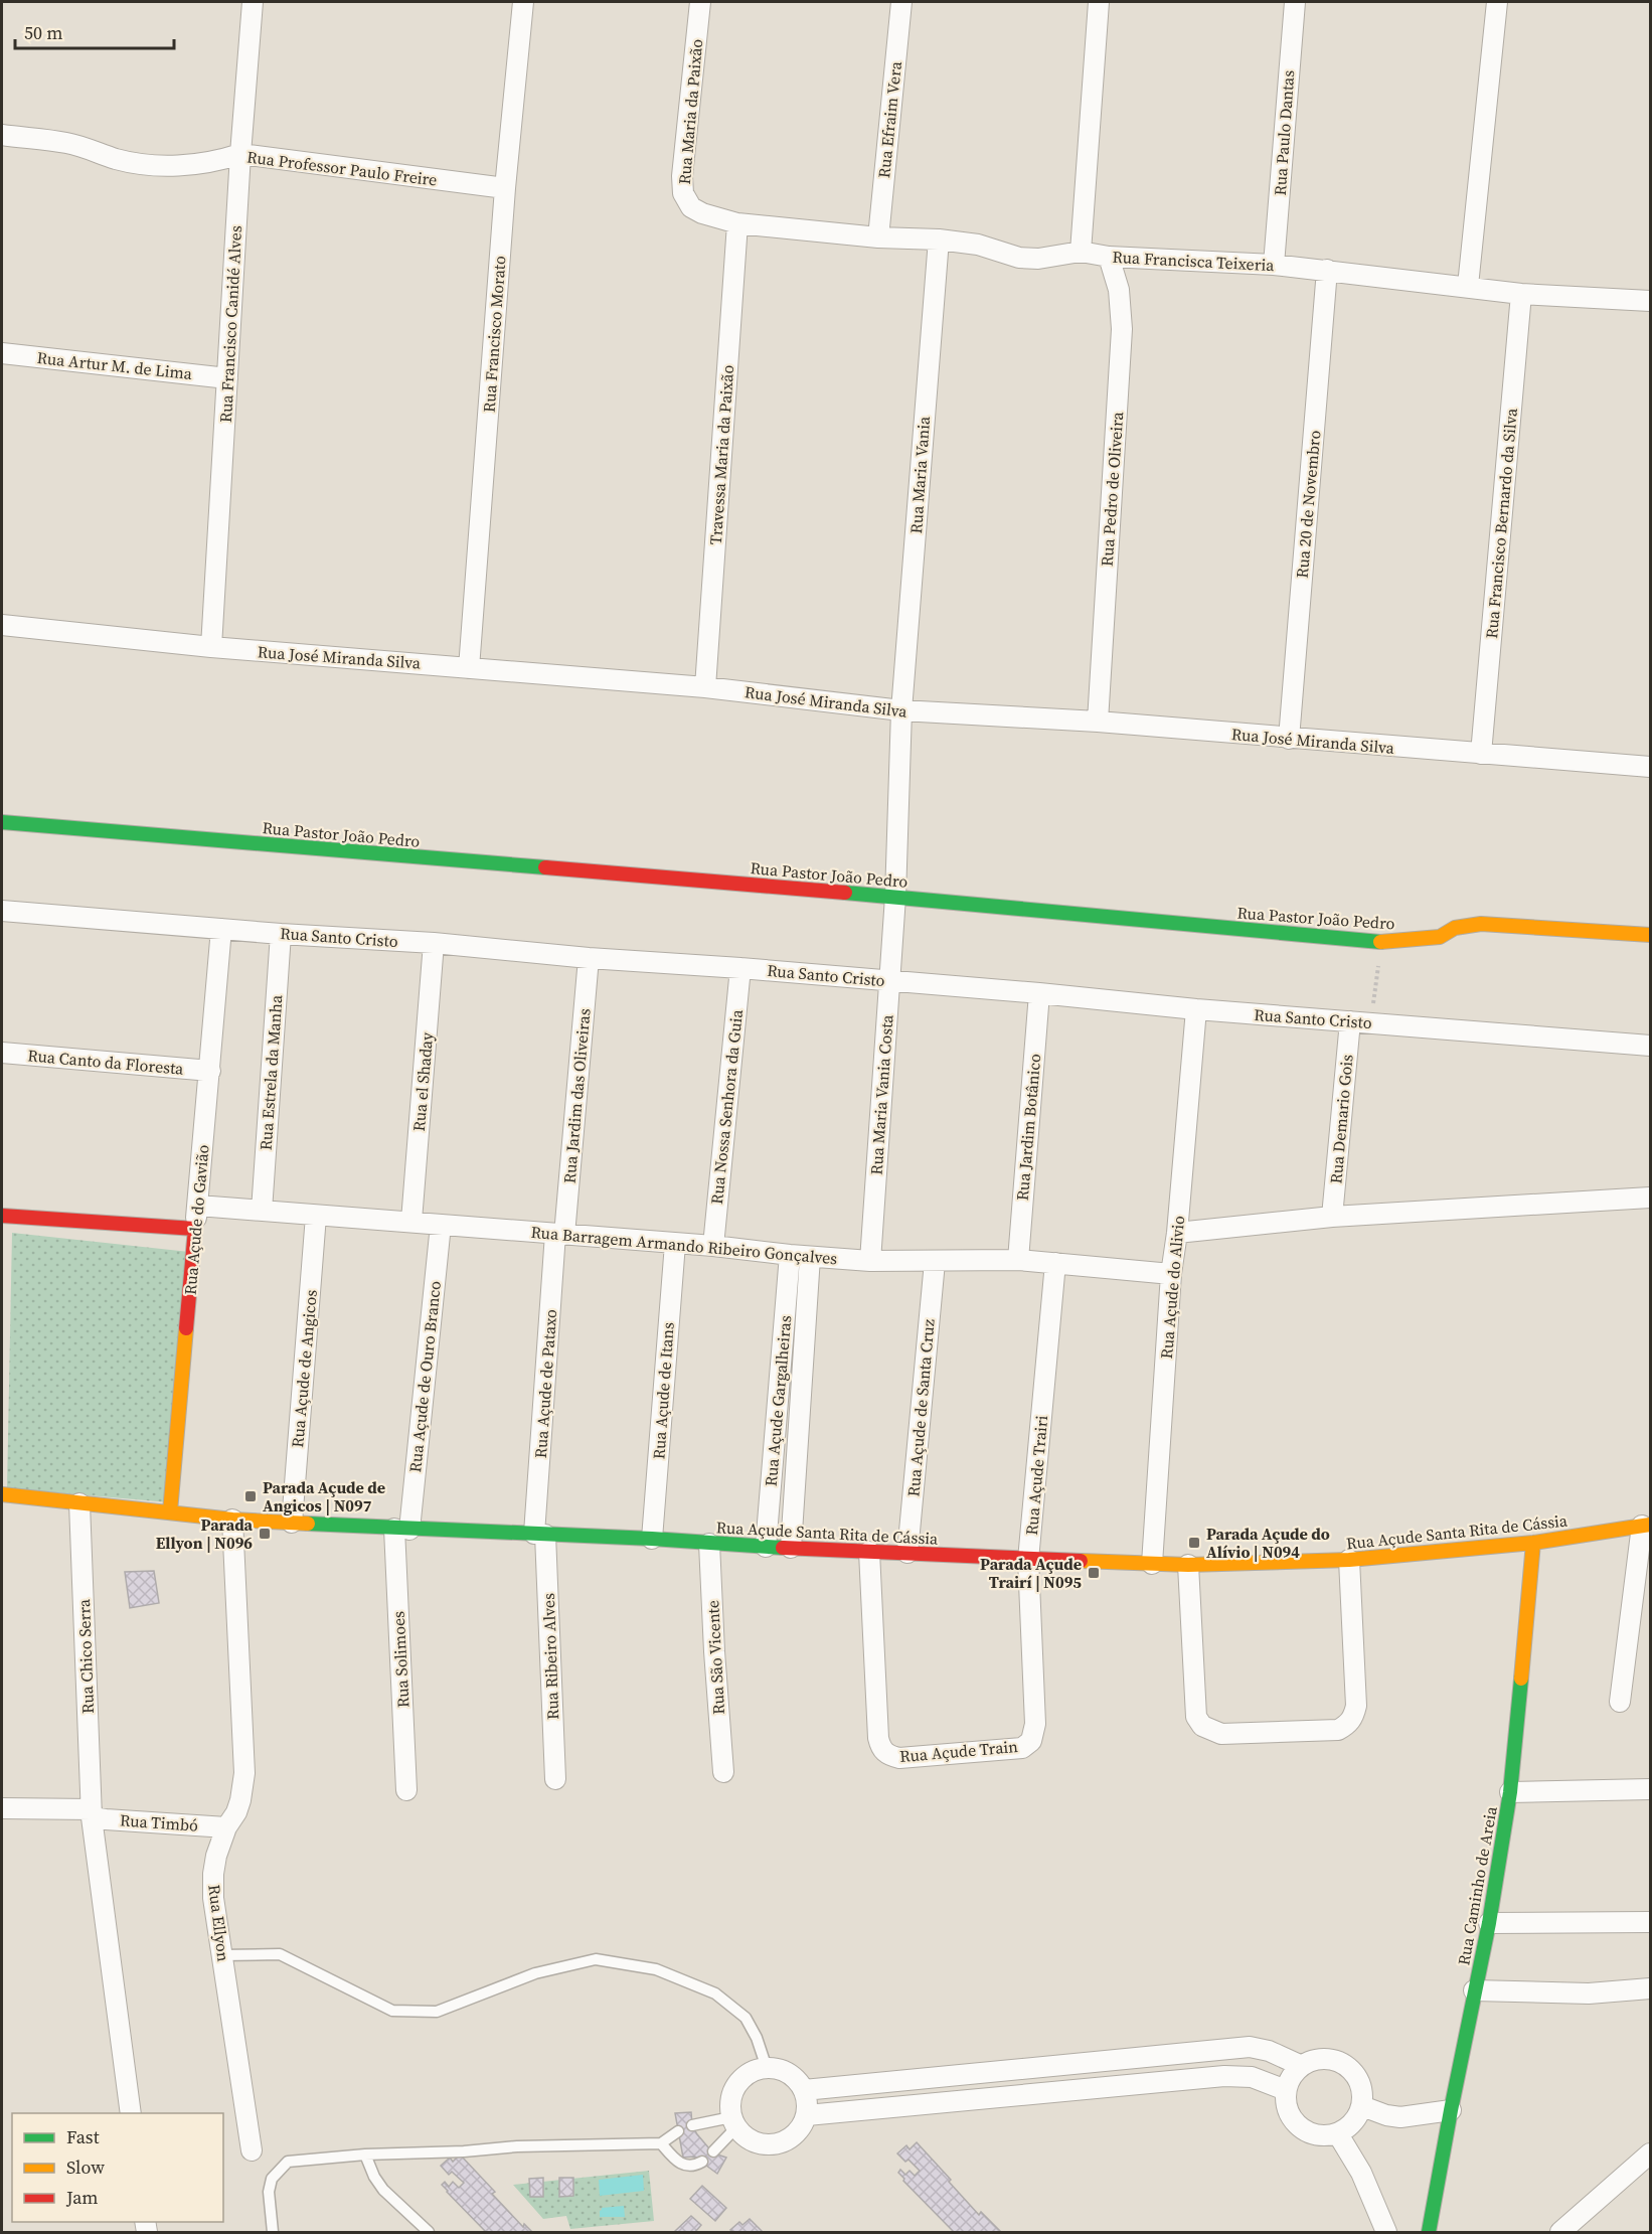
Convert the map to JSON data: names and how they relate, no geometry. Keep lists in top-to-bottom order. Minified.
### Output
{"streets":{"street":["Rua Maria da Paixão","Rua Efraim Vera","Rua Paulo Dantas","Rua Professor Paulo Freire","Rua Francisca Teixeria","Rua Francisco Canidé Alves","Rua Francisco Morato","Rua Artur M. de Lima","Travessa Maria da Paixão","Rua Maria Vania","Rua Pedro de Oliveira","Rua 20 de Novembro","Rua Francisco Bernardo da Silva","Rua José Miranda Silva","Rua Pastor João Pedro","Rua Santo Cristo","Rua Canto da Floresta","Rua Estrela da Manha","Rua el Shaday","Rua Maria Vania Costa","Rua Jardim das Oliveiras","Rua Nossa Senhora da Guia","Rua Demario Gois","Rua Jardim Botânico","Rua Açude do Gavião","Rua Barragem Armando Ribeiro Gonçalves","Rua Açude do Alivio","Rua Açude de Angicos","Rua Açude de Ouro Branco","Rua Açude de Pataxo","Rua Açude de Itans","Rua Açude Gargalheiras","Rua Açude de Santa Cruz","Rua Açude Trairi","Rua Açude Santa Rita de Cássia","Rua Chico Serra","Rua Ribeiro Alves","Rua São Vicente","Rua Solimoes","Rua Açude Train","Rua Timbó","Rua Caminho de Areia","Rua Ellyon"]},"crossings":[["Rua Maria da Paixão","Rua Francisca Teixeria"],["Rua Maria da Paixão","Travessa Maria da Paixão"],["Rua Efraim Vera","Rua Francisca Teixeria"],["Rua Paulo Dantas","Rua Francisca Teixeria"],["Rua Professor Paulo Freire","Rua Francisco Canidé Alves"],["Rua Professor Paulo Freire","Rua Francisco Morato"],["Rua Francisca Teixeria","Travessa Maria da Paixão"],["Rua Francisca Teixeria","Rua Maria Vania"],["Rua Francisca Teixeria","Rua Pedro de Oliveira"],["Rua Francisca Teixeria","Rua 20 de Novembro"],["Rua Francisca Teixeria","Rua Francisco Bernardo da Silva"],["Rua Francisco Canidé Alves","Rua Artur M. de Lima"],["Rua Francisco Canidé Alves","Rua José Miranda Silva"],["Rua Francisco Morato","Rua José Miranda Silva"],["Travessa Maria da Paixão","Rua José Miranda Silva"],["Rua Maria Vania","Rua José Miranda Silva"],["Rua Maria Vania","Rua Maria Vania Costa"],["Rua Pedro de Oliveira","Rua José Miranda Silva"],["Rua 20 de Novembro","Rua José Miranda Silva"],["Rua Francisco Bernardo da Silva","Rua José Miranda Silva"],["Rua José Miranda Silva","Rua Maria Vania Costa"],["Rua Pastor João Pedro","Rua Maria Vania Costa"],["Rua Santo Cristo","Rua Estrela da Manha"],["Rua Santo Cristo","Rua el Shaday"],["Rua Santo Cristo","Rua Maria Vania Costa"],["Rua Santo Cristo","Rua Jardim das Oliveiras"],["Rua Santo Cristo","Rua Nossa Senhora da Guia"],["Rua Santo Cristo","Rua Demario Gois"],["Rua Santo Cristo","Rua Jardim Botânico"],["Rua Santo Cristo","Rua Açude do Gavião"],["Rua Santo Cristo","Rua Açude do Alivio"],["Rua Canto da Floresta","Rua Açude do Gavião"],["Rua Estrela da Manha","Rua Barragem Armando Ribeiro Gonçalves"],["Rua el Shaday","Rua Barragem Armando Ribeiro Gonçalves"],["Rua Maria Vania Costa","Rua Barragem Armando Ribeiro Gonçalves"],["Rua Jardim das Oliveiras","Rua Barragem Armando Ribeiro Gonçalves"],["Rua Jardim das Oliveiras","Rua Açude de Pataxo"],["Rua Nossa Senhora da Guia","Rua Barragem Armando Ribeiro Gonçalves"],["Rua Jardim Botânico","Rua Barragem Armando Ribeiro Gonçalves"],["Rua Açude do Gavião","Rua Barragem Armando Ribeiro Gonçalves"],["Rua Açude do Gavião","Rua Açude Santa Rita de Cássia"],["Rua Barragem Armando Ribeiro Gonçalves","Rua Açude do Alivio"],["Rua Barragem Armando Ribeiro Gonçalves","Rua Açude de Angicos"],["Rua Barragem Armando Ribeiro Gonçalves","Rua Açude de Ouro Branco"],["Rua Barragem Armando Ribeiro Gonçalves","Rua Açude de Pataxo"],["Rua Barragem Armando Ribeiro Gonçalves","Rua Açude de Itans"],["Rua Barragem Armando Ribeiro Gonçalves","Rua Açude Gargalheiras"],["Rua Barragem Armando Ribeiro Gonçalves","Rua Açude de Santa Cruz"],["Rua Barragem Armando Ribeiro Gonçalves","Rua Açude Trairi"],["Rua Açude do Alivio","Rua Açude Santa Rita de Cássia"],["Rua Açude de Angicos","Rua Açude Santa Rita de Cássia"],["Rua Açude de Ouro Branco","Rua Açude Santa Rita de Cássia"],["Rua Açude de Ouro Branco","Rua Solimoes"],["Rua Açude de Pataxo","Rua Açude Santa Rita de Cássia"],["Rua Açude de Pataxo","Rua Ribeiro Alves"],["Rua Açude de Itans","Rua Açude Santa Rita de Cássia"],["Rua Açude Gargalheiras","Rua Açude Santa Rita de Cássia"],["Rua Açude de Santa Cruz","Rua Açude Santa Rita de Cássia"],["Rua Açude Trairi","Rua Açude Santa Rita de Cássia"],["Rua Açude Trairi","Rua Açude Train"],["Rua Açude Santa Rita de Cássia","Rua Chico Serra"],["Rua Açude Santa Rita de Cássia","Rua Ribeiro Alves"],["Rua Açude Santa Rita de Cássia","Rua São Vicente"],["Rua Açude Santa Rita de Cássia","Rua Solimoes"],["Rua Açude Santa Rita de Cássia","Rua Açude Train"],["Rua Açude Santa Rita de Cássia","Rua Caminho de Areia"],["Rua Açude Santa Rita de Cássia","Rua Ellyon"],["Rua Chico Serra","Rua Timbó"],["Rua Timbó","Rua Ellyon"]],"places":{"transit":["Parada Açude de Angicos | N097","Parada Ellyon | N096","Parada Açude do Alívio | N094","Parada Açude Trairí | N095"]},"legend":["Fast","Slow","Jam"],"scale_bar":"50 m"}
